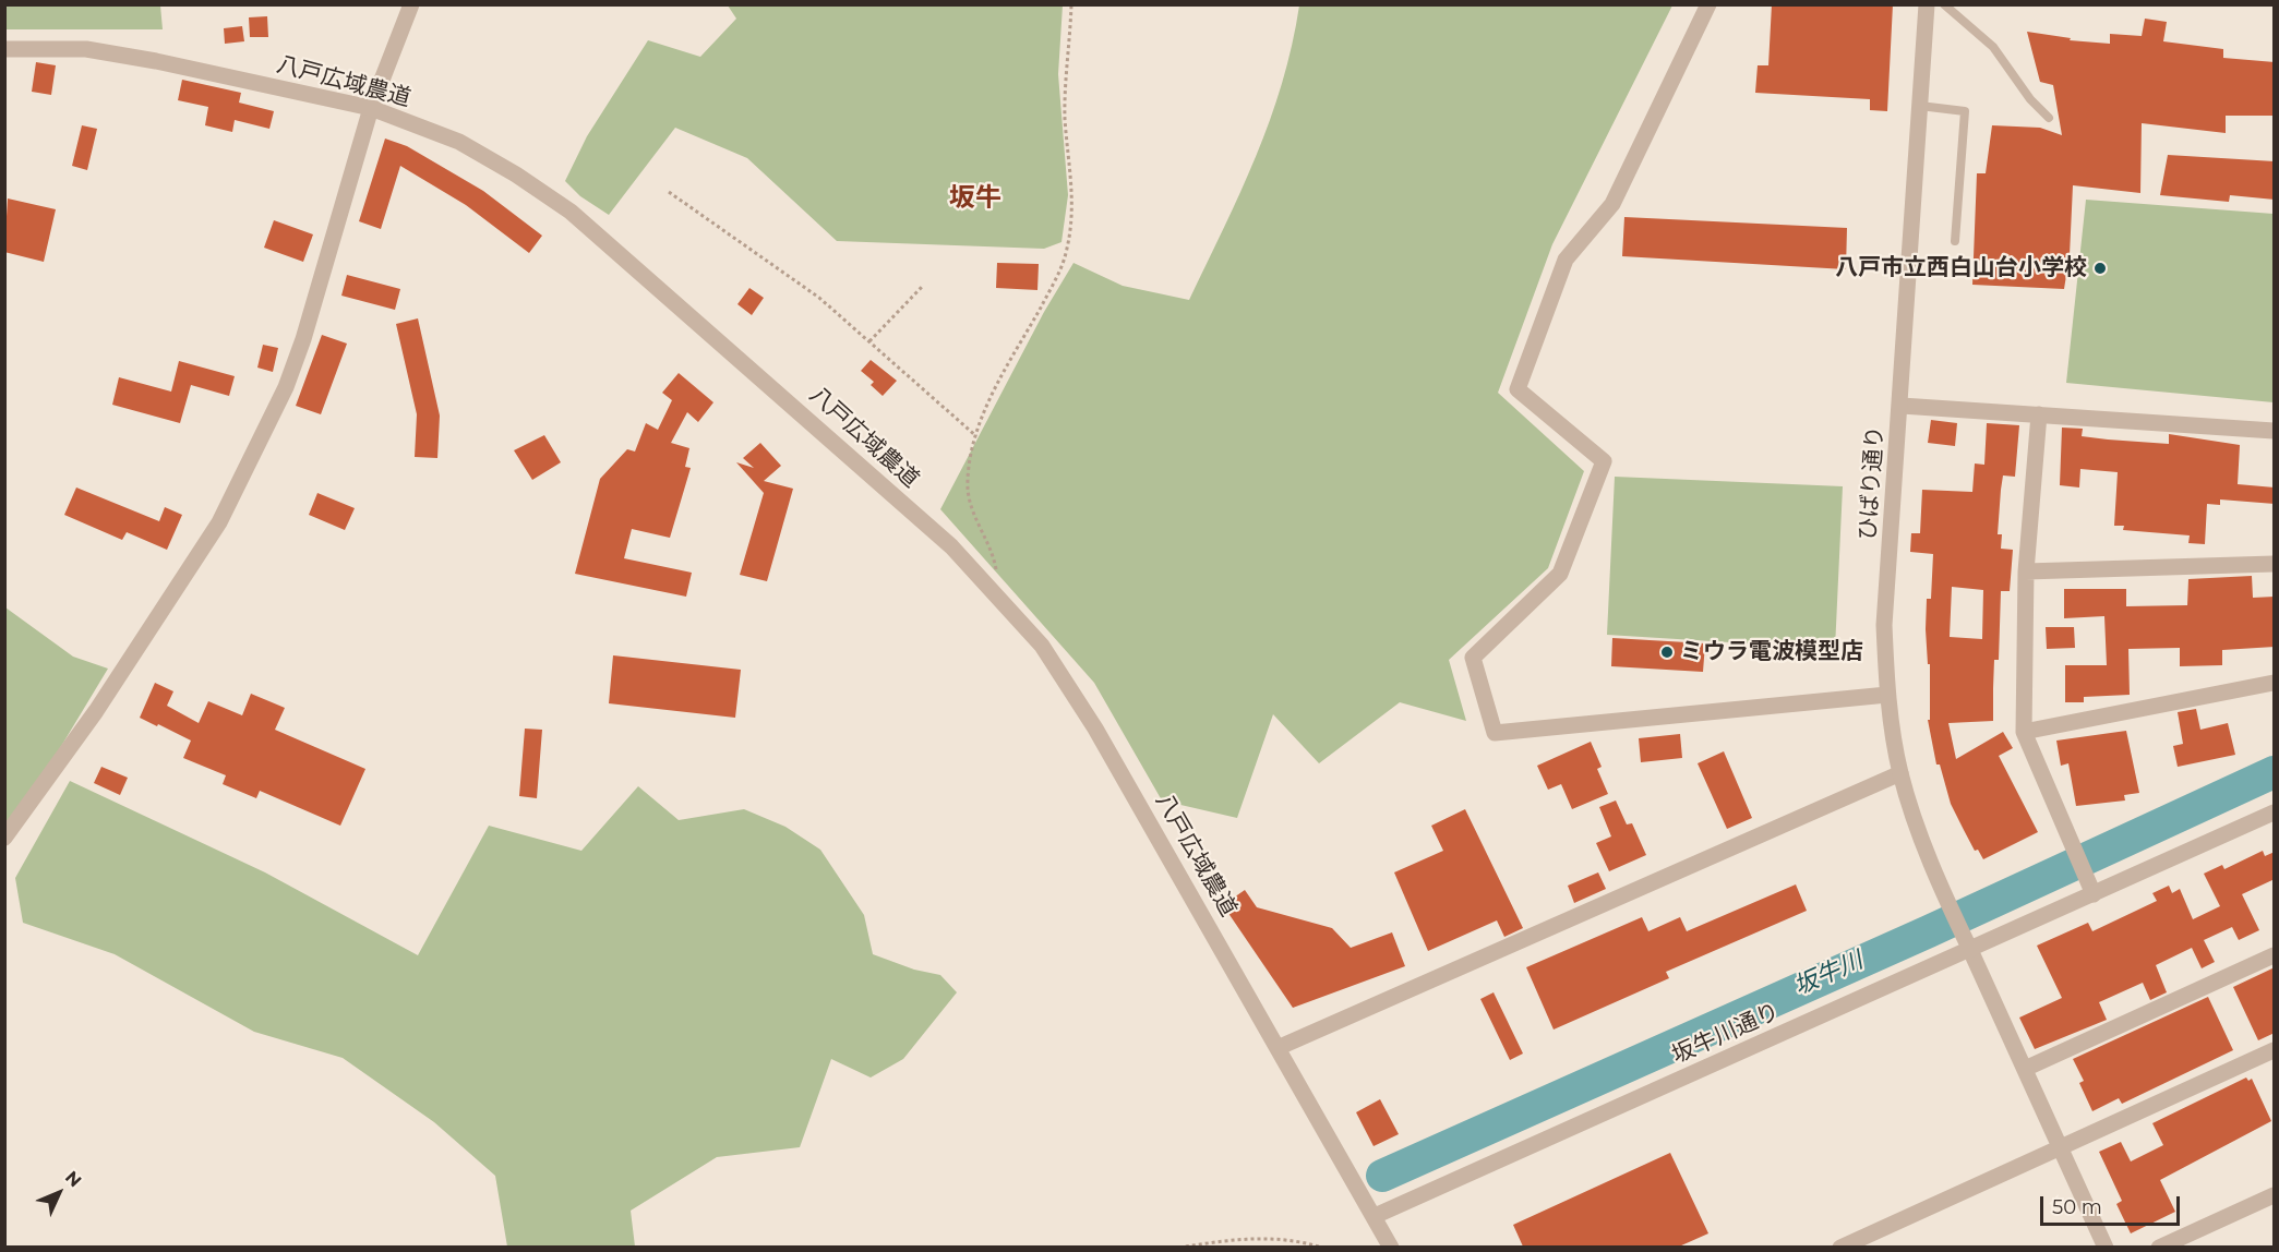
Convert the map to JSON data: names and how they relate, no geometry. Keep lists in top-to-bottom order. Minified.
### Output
{"streets":{"street":["八戸広域農道","ひばり通り","坂牛川通り"]},"crossings":[["八戸広域農道","坂牛川通り"],["ひばり通り","坂牛川通り"]],"districts":["坂牛"],"water":["坂牛川"],"places":["八戸市立西白山台小学校","ミウラ電波模型店"],"scale_bar":"50 m","north":"top right"}
